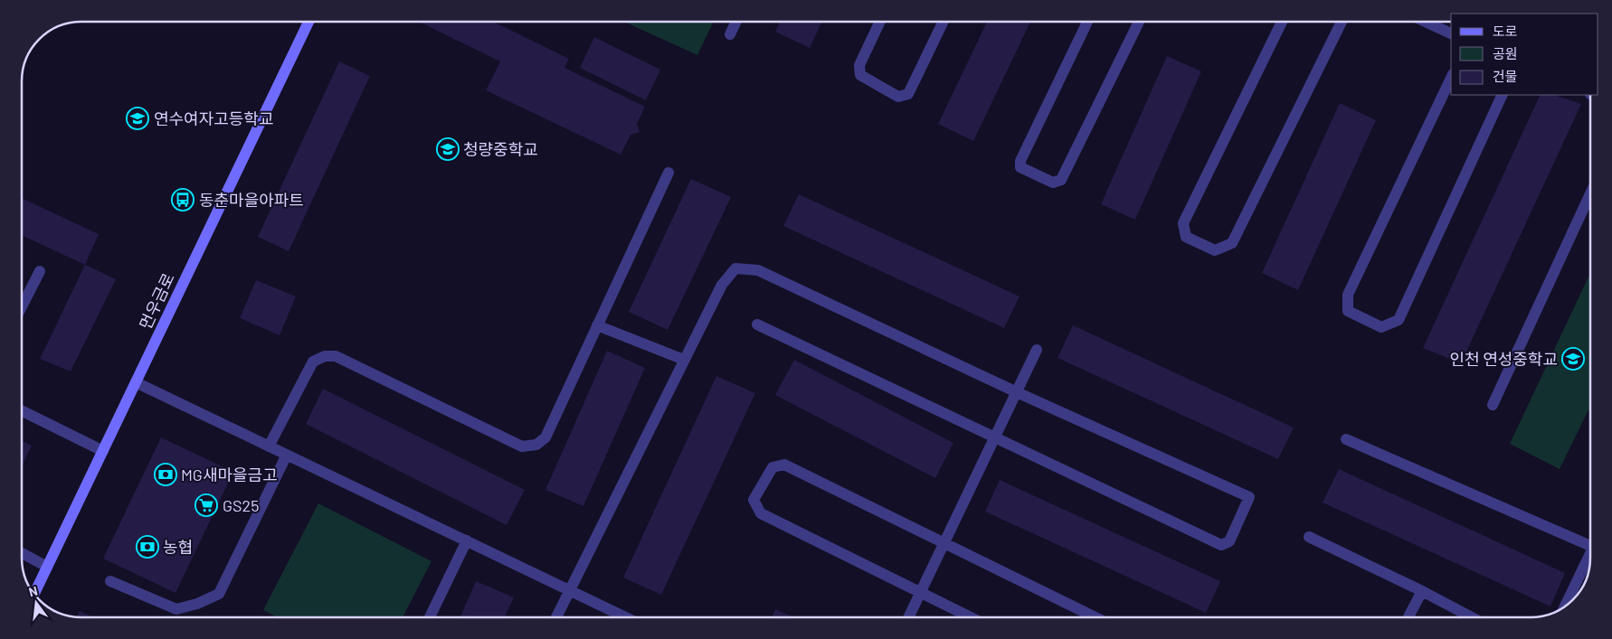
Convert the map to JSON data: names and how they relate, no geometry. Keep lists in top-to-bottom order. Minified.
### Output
{"streets":{"main road":["먼우금로"]},"places":{"school or university":["연수여자고등학교","청량중학교","인천 연성중학교"],"bus stop":["동춘마을아파트"],"bank":["MG새마을금고","농협"],"supermarket":["GS25"]},"legend":["도로","공원","건물"],"north":"top"}
